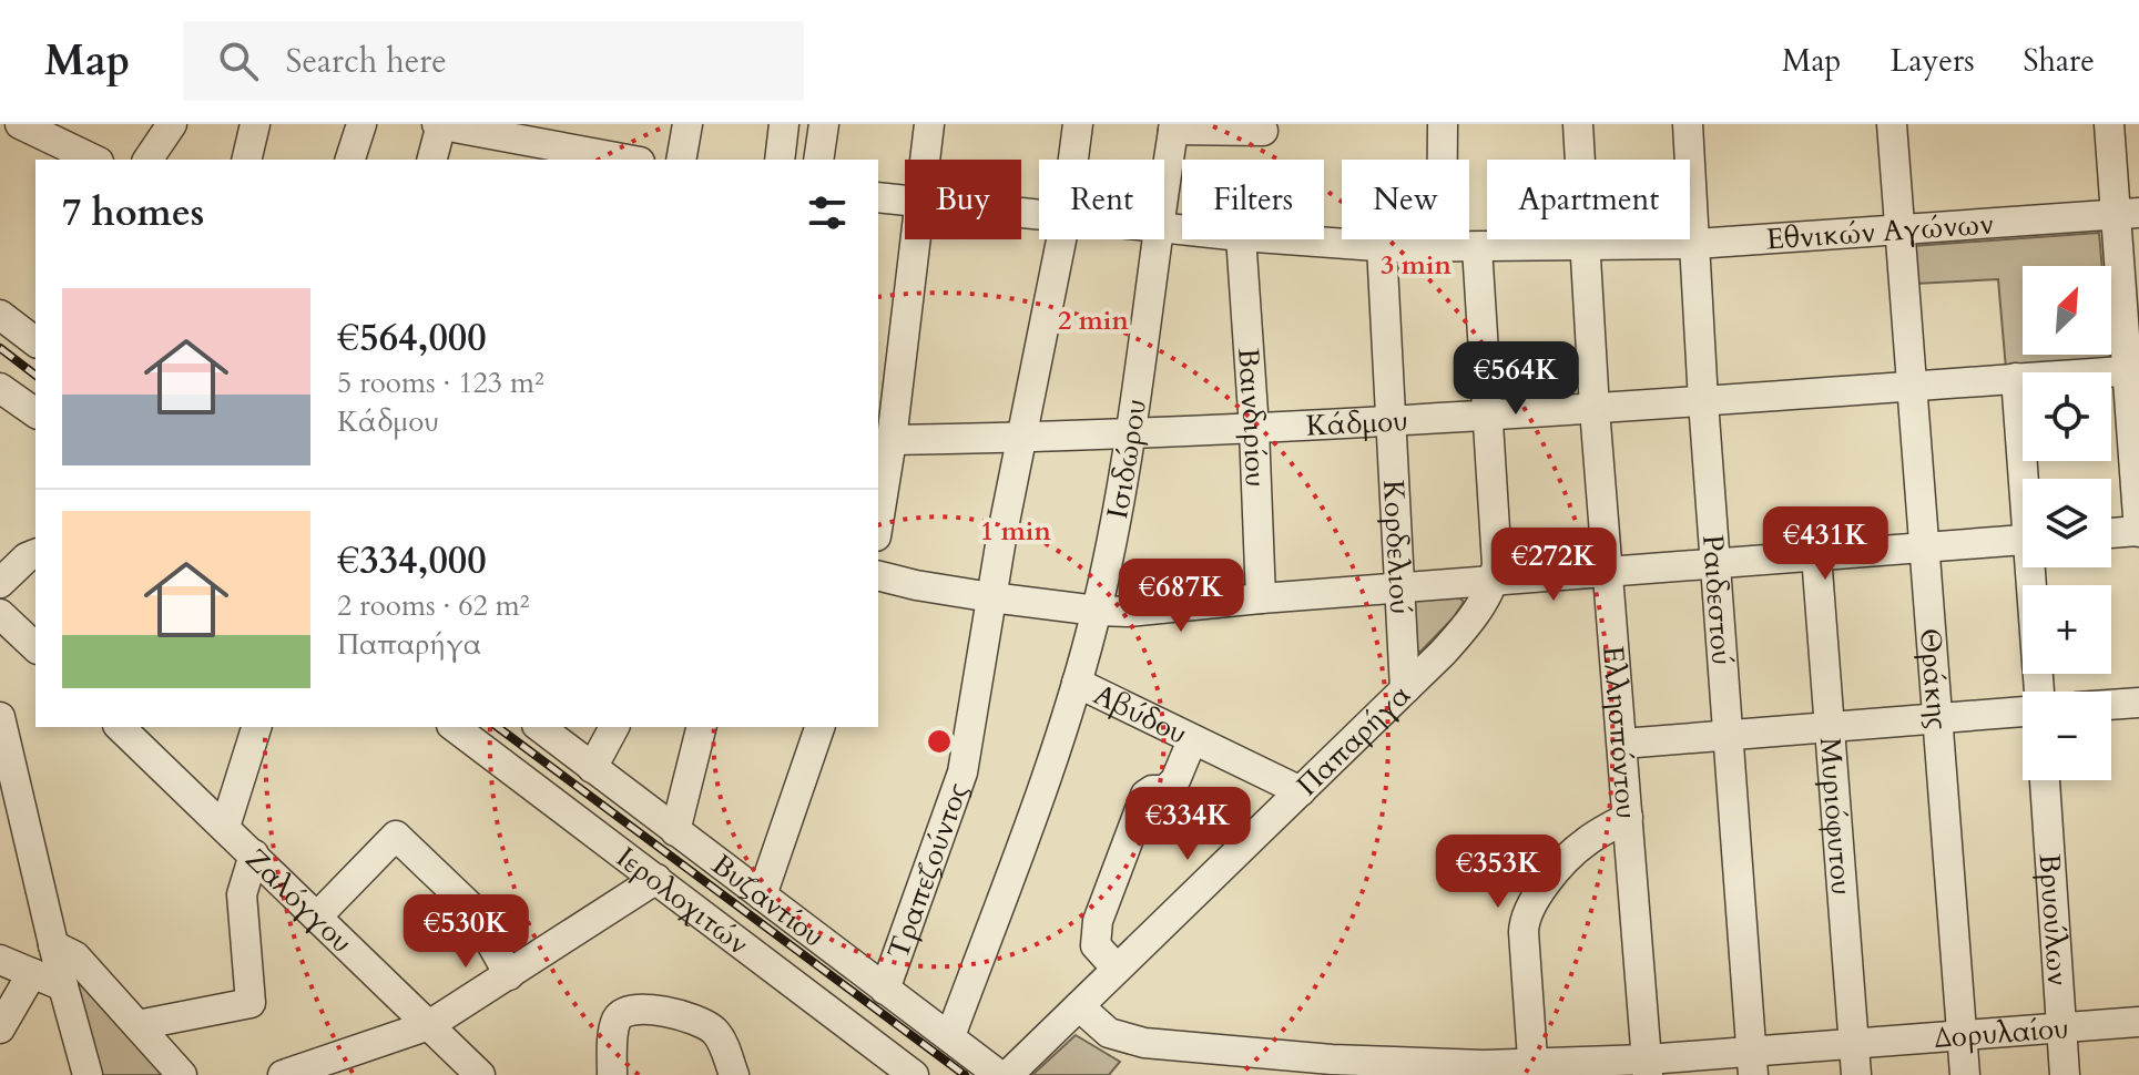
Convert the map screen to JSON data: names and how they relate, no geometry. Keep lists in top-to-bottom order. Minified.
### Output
{"streets":{"street":["Εθνικών Αγώνων","Βαινδιρίου","Κάδμου","Ισιδώρου","Κορδελιού","Ραιδεστού","Θράκης","Αβύδου","Ελλησπόντου","Παπαρήγα","Μυριόφυτου","Τραπεζούντος","Ζαλόγγου","Ιερολοχιτών","Βυζαντίου","Βρυούλων","Δορυλαίου"]},"crossings":[["Εθνικών Αγώνων","Κορδελιού"],["Εθνικών Αγώνων","Ραιδεστού"],["Εθνικών Αγώνων","Θράκης"],["Εθνικών Αγώνων","Ελλησπόντου"],["Βαινδιρίου","Κάδμου"],["Κάδμου","Ισιδώρου"],["Κάδμου","Κορδελιού"],["Κάδμου","Ραιδεστού"],["Κάδμου","Θράκης"],["Κάδμου","Ελλησπόντου"],["Κάδμου","Τραπεζούντος"],["Ισιδώρου","Αβύδου"],["Ισιδώρου","Βυζαντίου"],["Κορδελιού","Παπαρήγα"],["Ραιδεστού","Δορυλαίου"],["Θράκης","Δορυλαίου"],["Αβύδου","Παπαρήγα"],["Ελλησπόντου","Δορυλαίου"],["Παπαρήγα","Δορυλαίου"],["Μυριόφυτου","Δορυλαίου"],["Τραπεζούντος","Βυζαντίου"],["Βρυούλων","Δορυλαίου"]],"north":"top right","page":{"header":"Map","search":"Search here","nav":["Map","Layers","Share"],"chip":["Buy","Rent","Filters","New","Apartment"],"heading":"7 homes","map_buttons":["+","−"],"list":[{"name":"€564,000","note":"5 rooms · 123 m² · Κάδμου"},{"name":"€334,000","note":"2 rooms · 62 m² · Παπαρήγα"}],"price":["€564K","€431K","€272K","€687K","€334K","€353K","€530K"]},"rings":["3 min","2 min","1 min"]}
